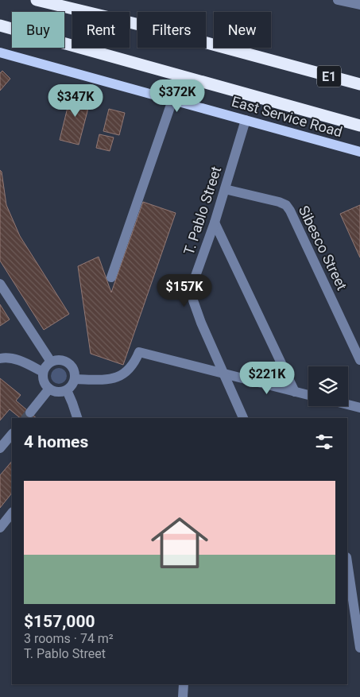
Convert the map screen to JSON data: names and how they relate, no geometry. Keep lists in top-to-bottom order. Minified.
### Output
{"streets":{"highway":["E1"],"main road":["East Service Road"],"street":["T. Pablo Street","Sibesco Street"]},"crossings":[["East Service Road","T. Pablo Street"],["T. Pablo Street","Sibesco Street"]],"page":{"chip":["Buy","Rent","Filters","New"],"price":["$372K","$347K","$157K","$221K"],"heading":"4 homes","list":[{"name":"$157,000","note":"3 rooms · 74 m² · T. Pablo Street"}]}}
